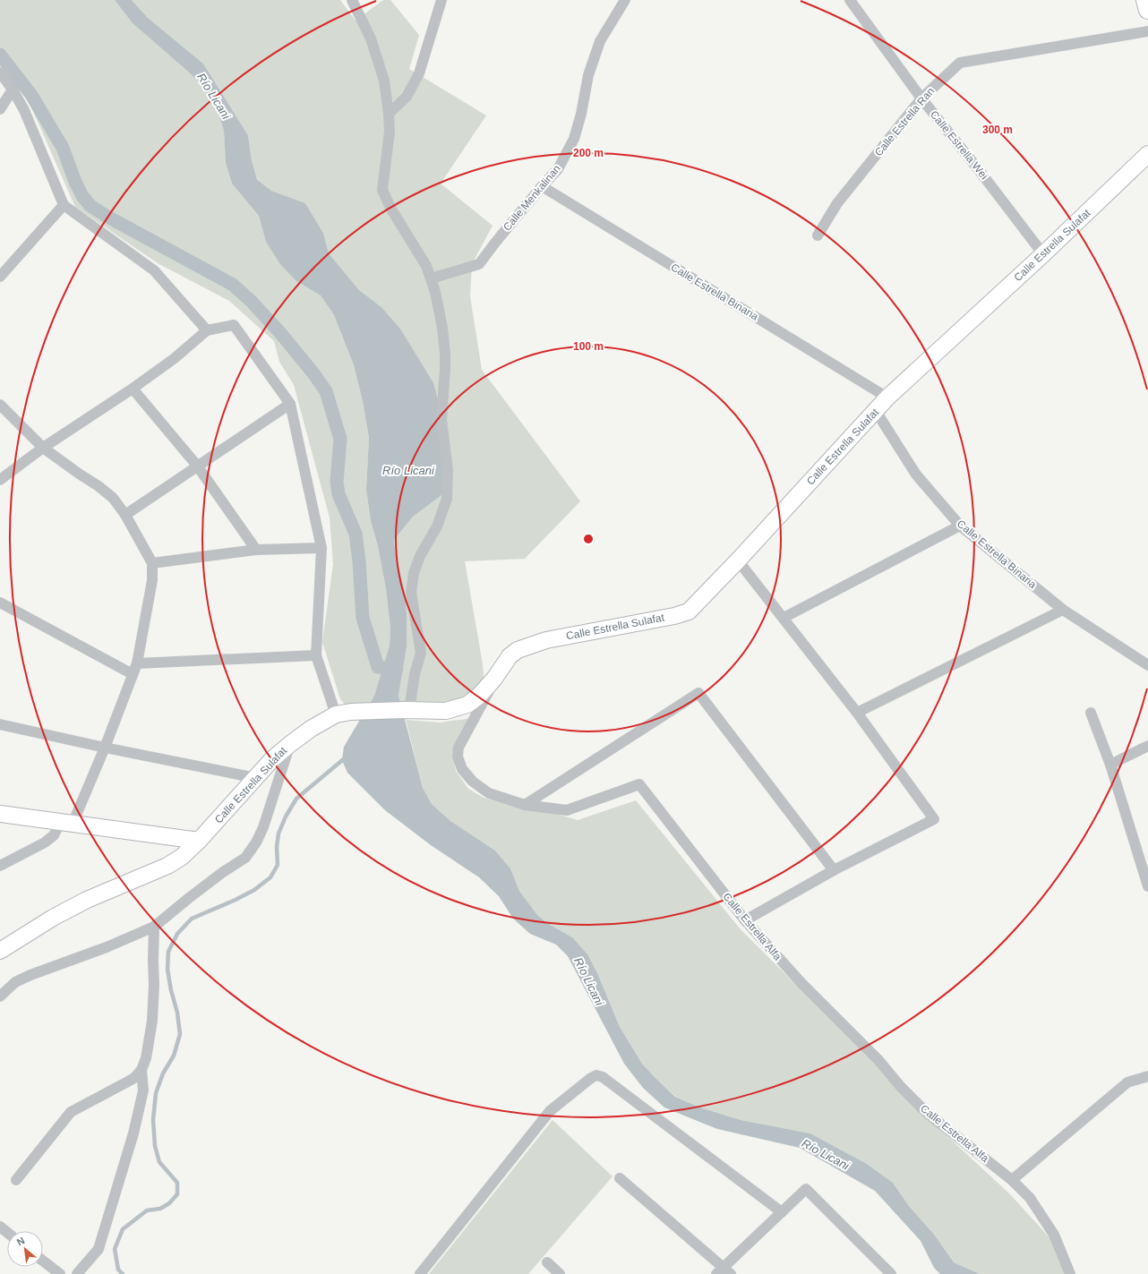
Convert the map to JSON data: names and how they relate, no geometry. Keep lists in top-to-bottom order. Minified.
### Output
{"streets":{"street":["Calle Estrella Ran","Calle Estrella Wei","Calle Menkalinan","Calle Estrella Sulafat","Calle Estrella Binaria","Calle Estrella Alfa"]},"crossings":[["Calle Estrella Ran","Calle Estrella Wei"],["Calle Estrella Wei","Calle Estrella Sulafat"],["Calle Menkalinan","Calle Estrella Binaria"],["Calle Estrella Sulafat","Calle Estrella Binaria"],["Calle Estrella Sulafat","Calle Estrella Alfa"]],"water":["Río Licani"],"north":"top left","rings":["300 m","200 m","100 m"]}
